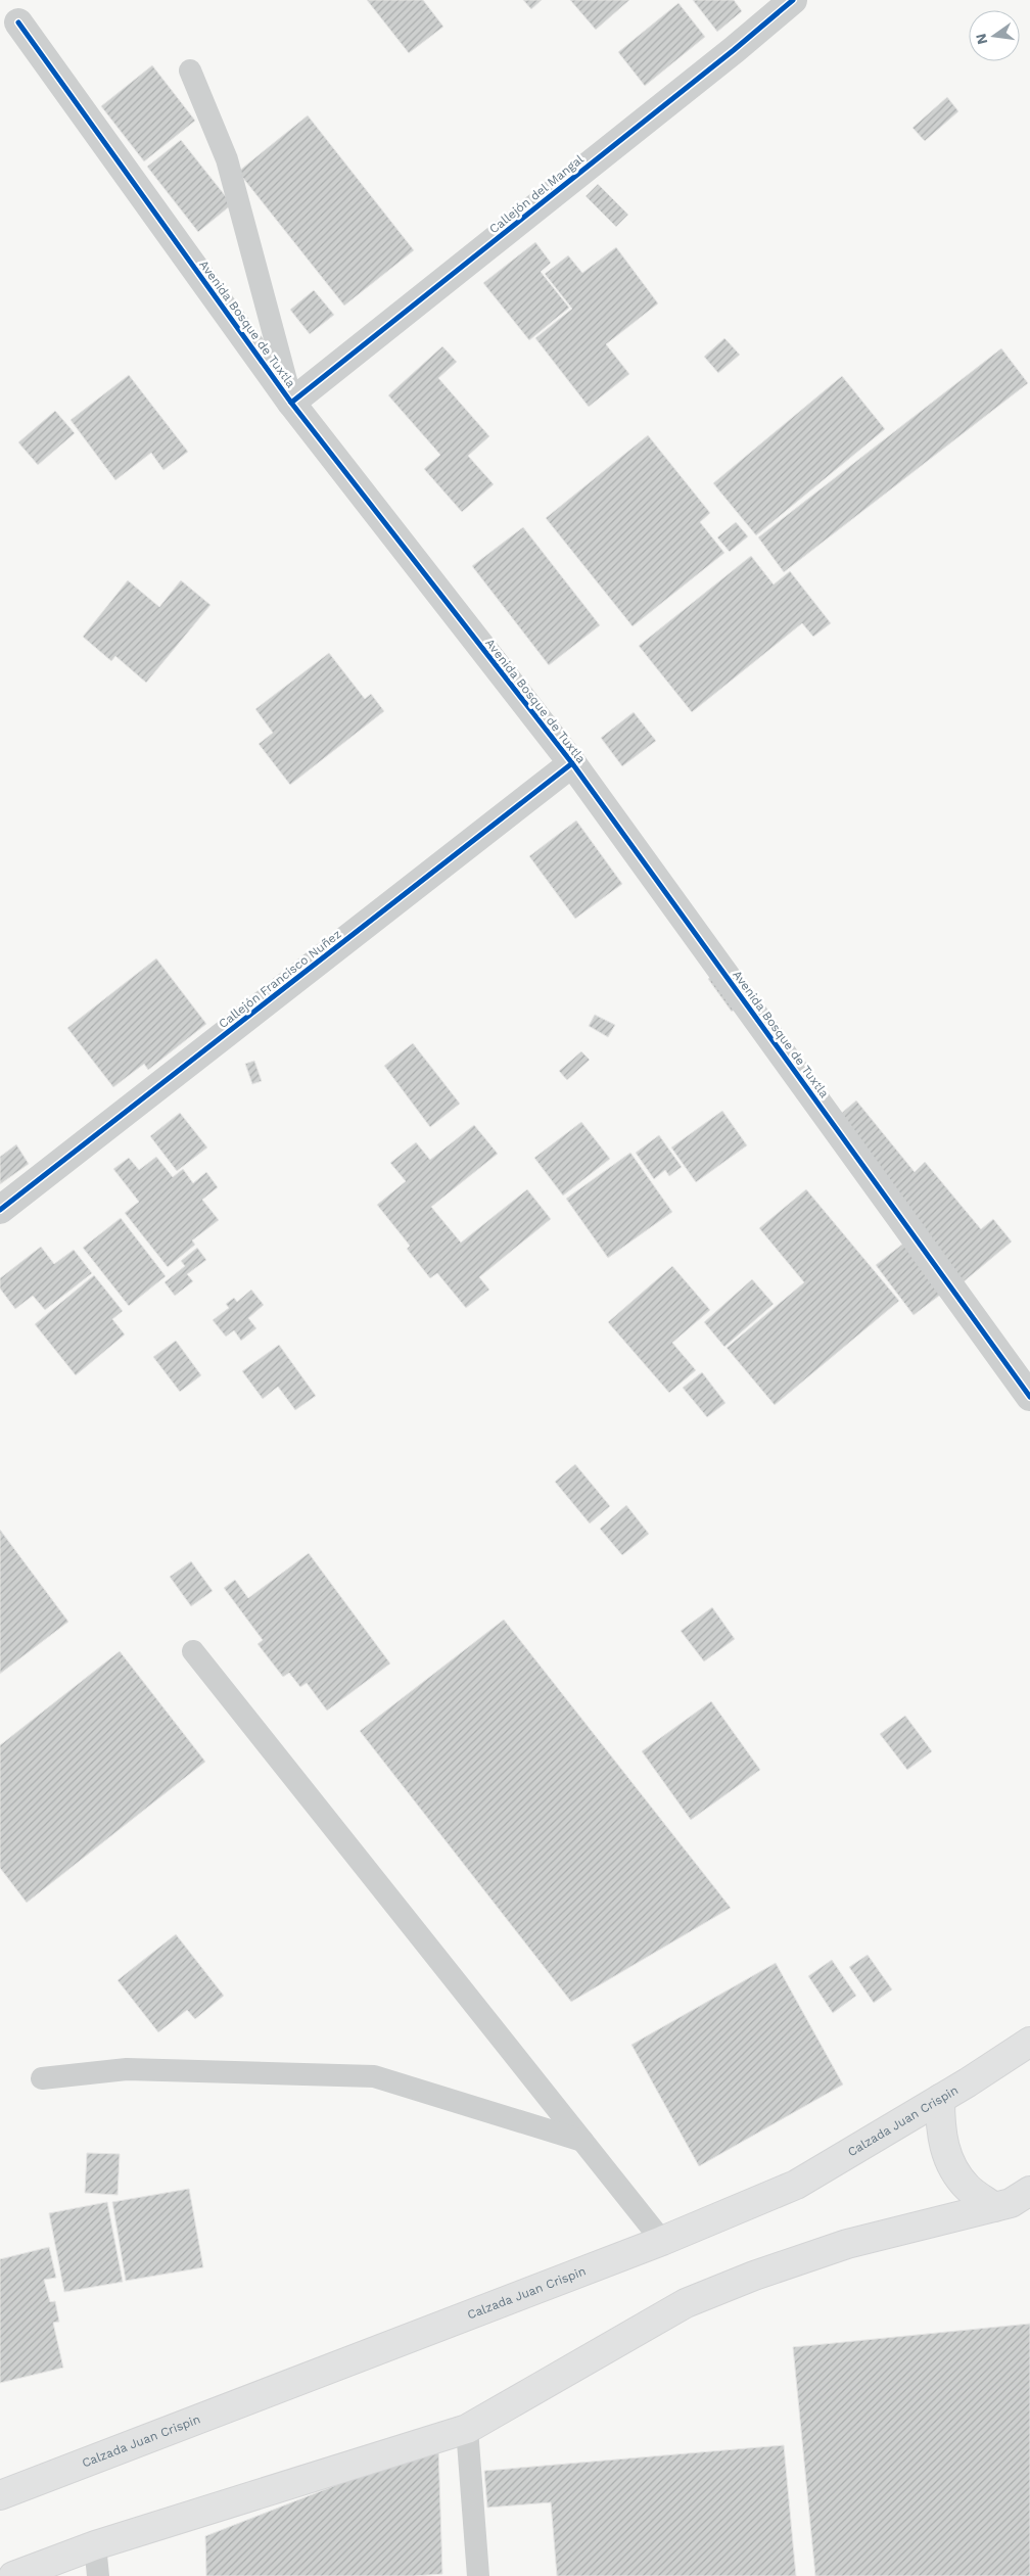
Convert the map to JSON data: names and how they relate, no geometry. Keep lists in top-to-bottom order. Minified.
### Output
{"streets":{"main road":["Calzada Juan Crispin"],"street":["Callejón del Mangal","Avenida Bosque de Tuxtla","Callejón Francisco Nuñez"]},"crossings":[["Callejón del Mangal","Avenida Bosque de Tuxtla"],["Avenida Bosque de Tuxtla","Callejón Francisco Nuñez"]],"north":"left"}
